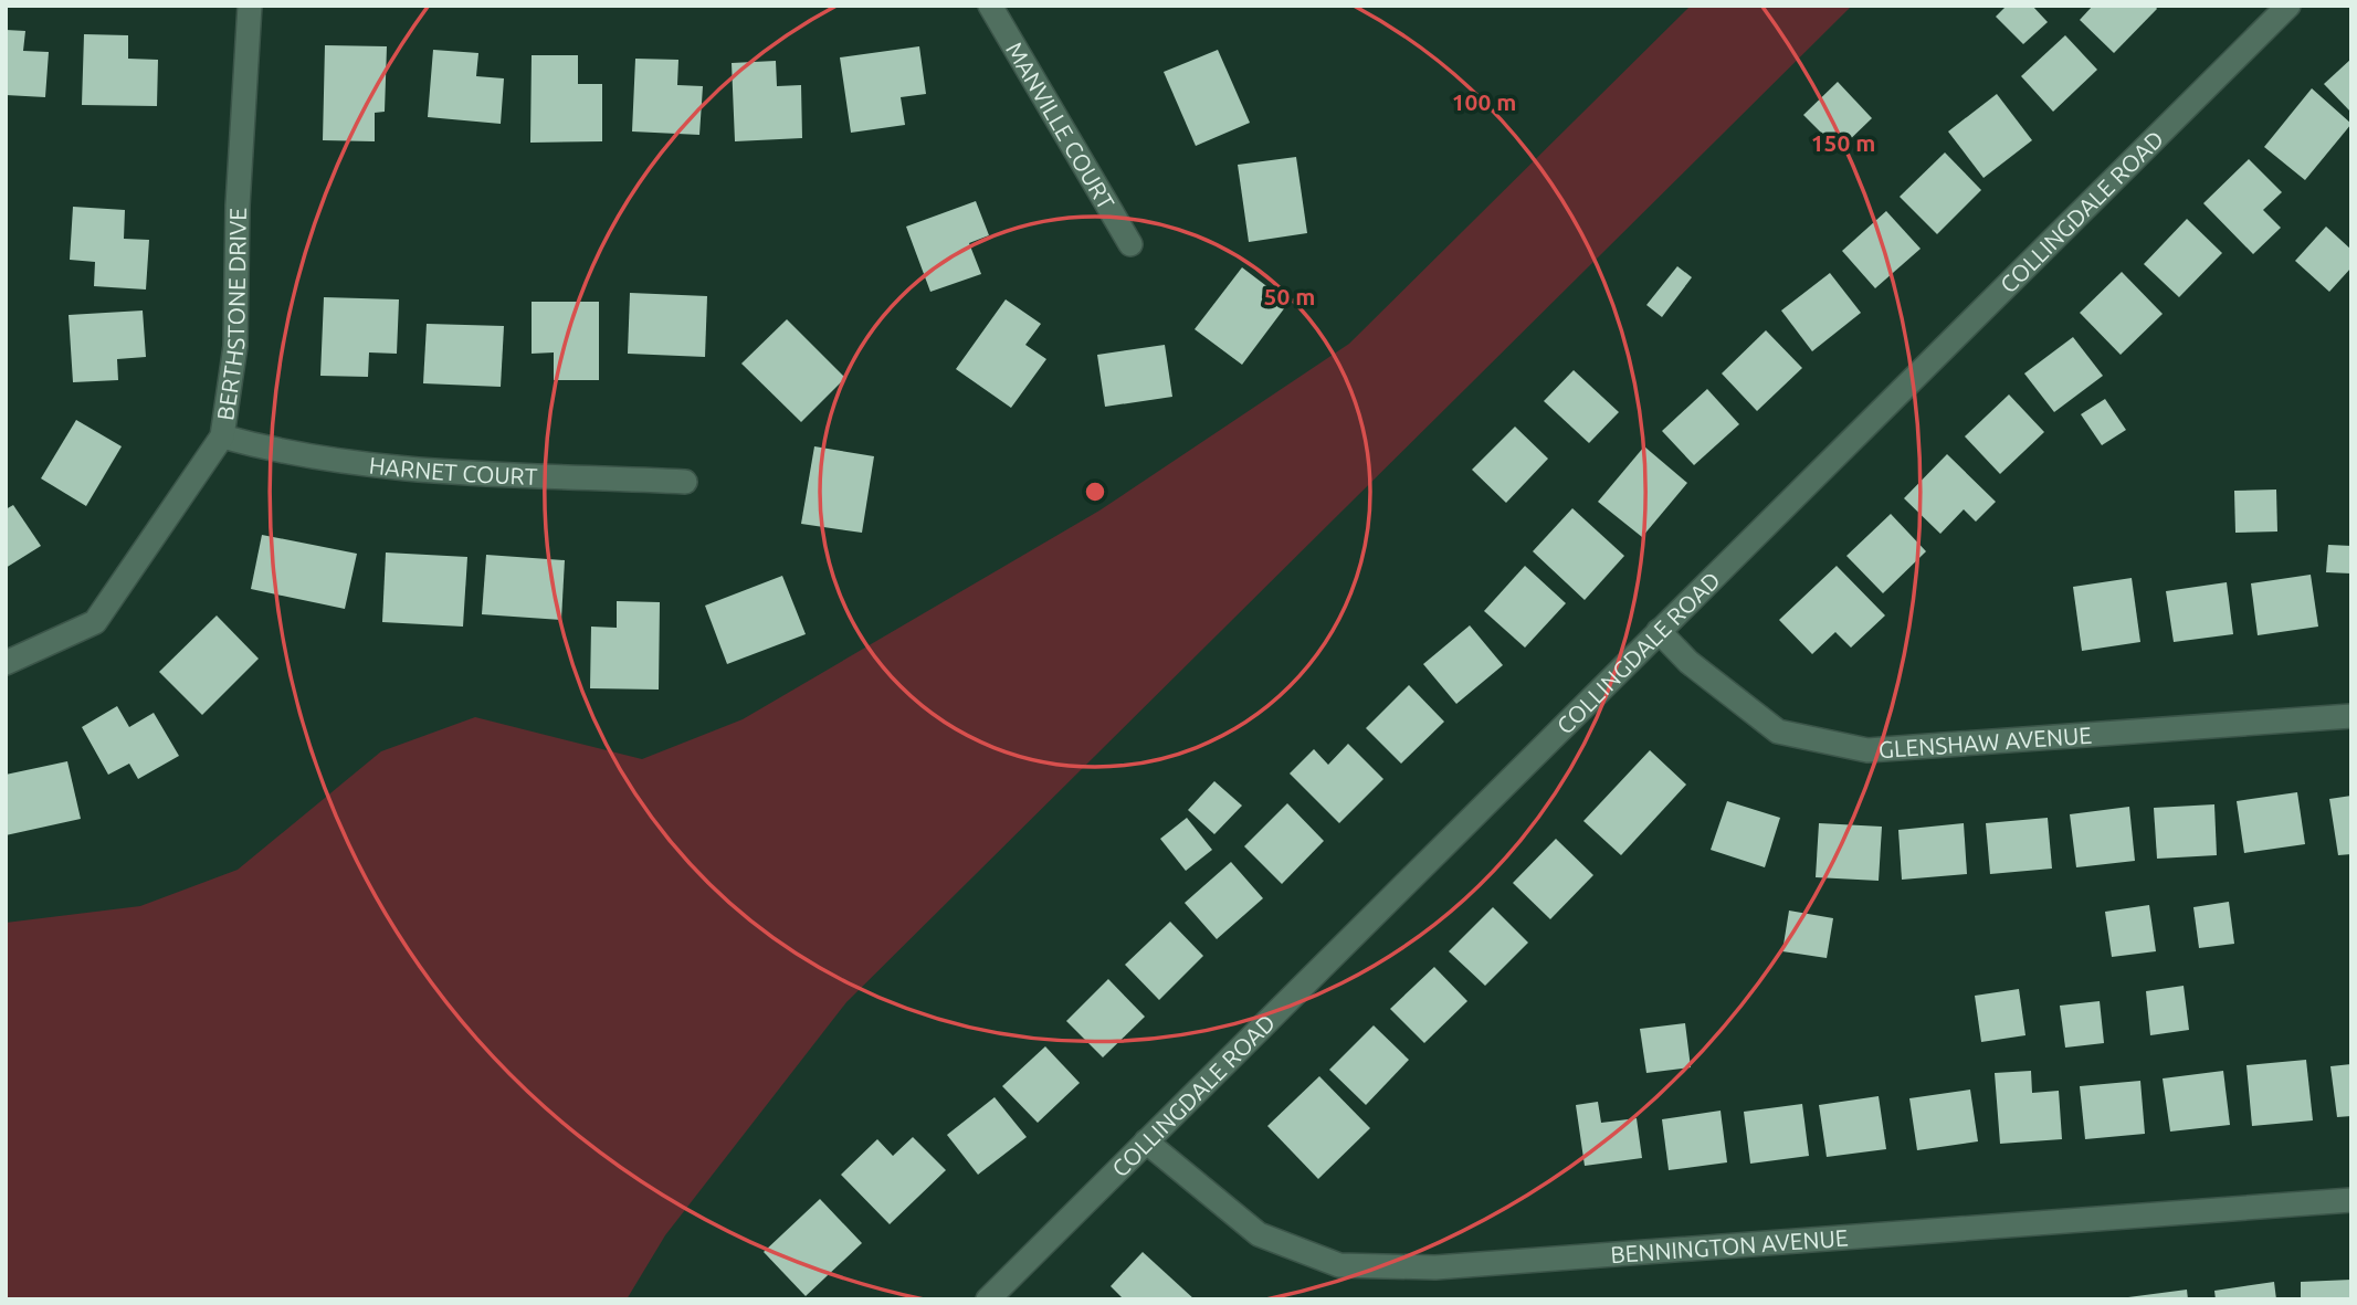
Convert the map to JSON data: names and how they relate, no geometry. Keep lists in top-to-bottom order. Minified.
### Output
{"streets":{"street":["MANVILLE COURT","COLLINGDALE ROAD","BERTHSTONE DRIVE","HARNET COURT","GLENSHAW AVENUE","BENNINGTON AVENUE"]},"crossings":[["COLLINGDALE ROAD","GLENSHAW AVENUE"],["COLLINGDALE ROAD","BENNINGTON AVENUE"],["BERTHSTONE DRIVE","HARNET COURT"]],"rings":["100 m","150 m","50 m"]}
